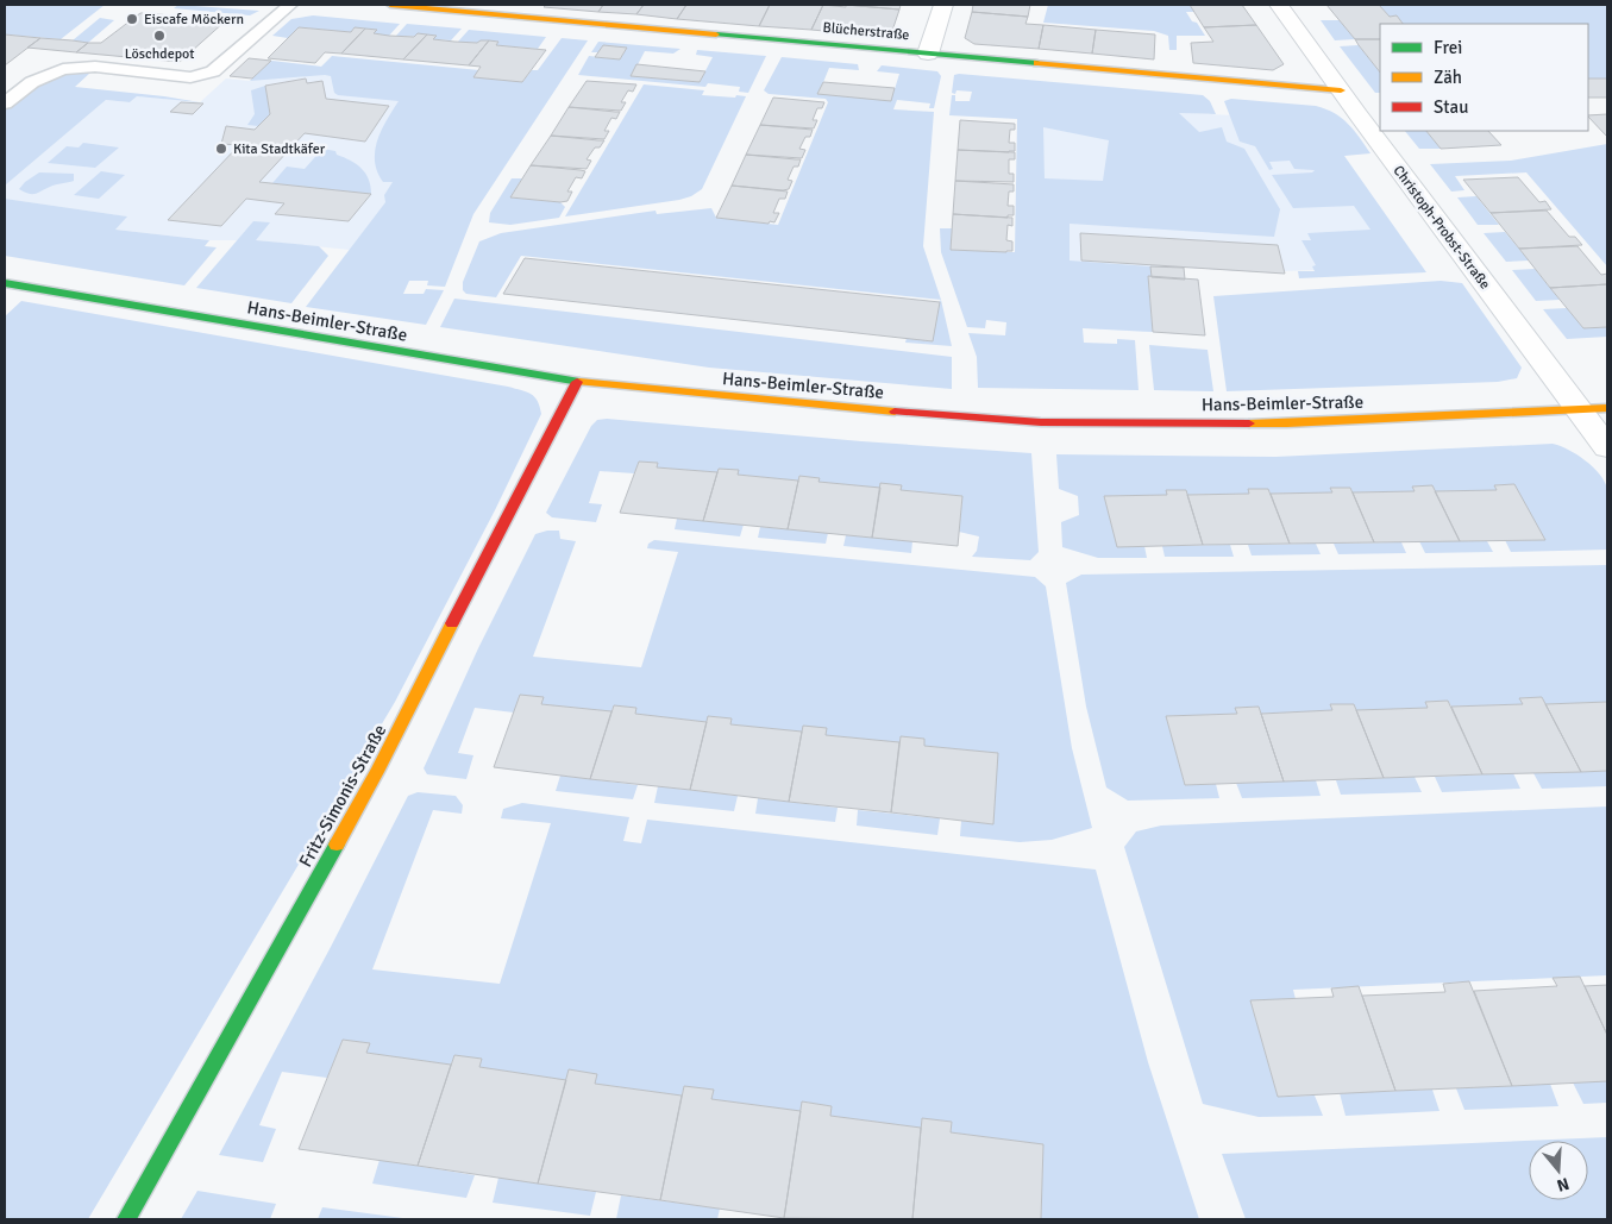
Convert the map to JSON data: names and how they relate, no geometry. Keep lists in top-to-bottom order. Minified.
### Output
{"streets":{"street":["Blücherstraße","Christoph-Probst-Straße","Hans-Beimler-Straße","Fritz-Simonis-Straße"]},"crossings":[["Blücherstraße","Christoph-Probst-Straße"],["Christoph-Probst-Straße","Hans-Beimler-Straße"],["Hans-Beimler-Straße","Fritz-Simonis-Straße"]],"places":["Eiscafe Möckern","Löschdepot","Kita Stadtkäfer"],"legend":["Frei","Zäh","Stau"],"north":"bottom"}
